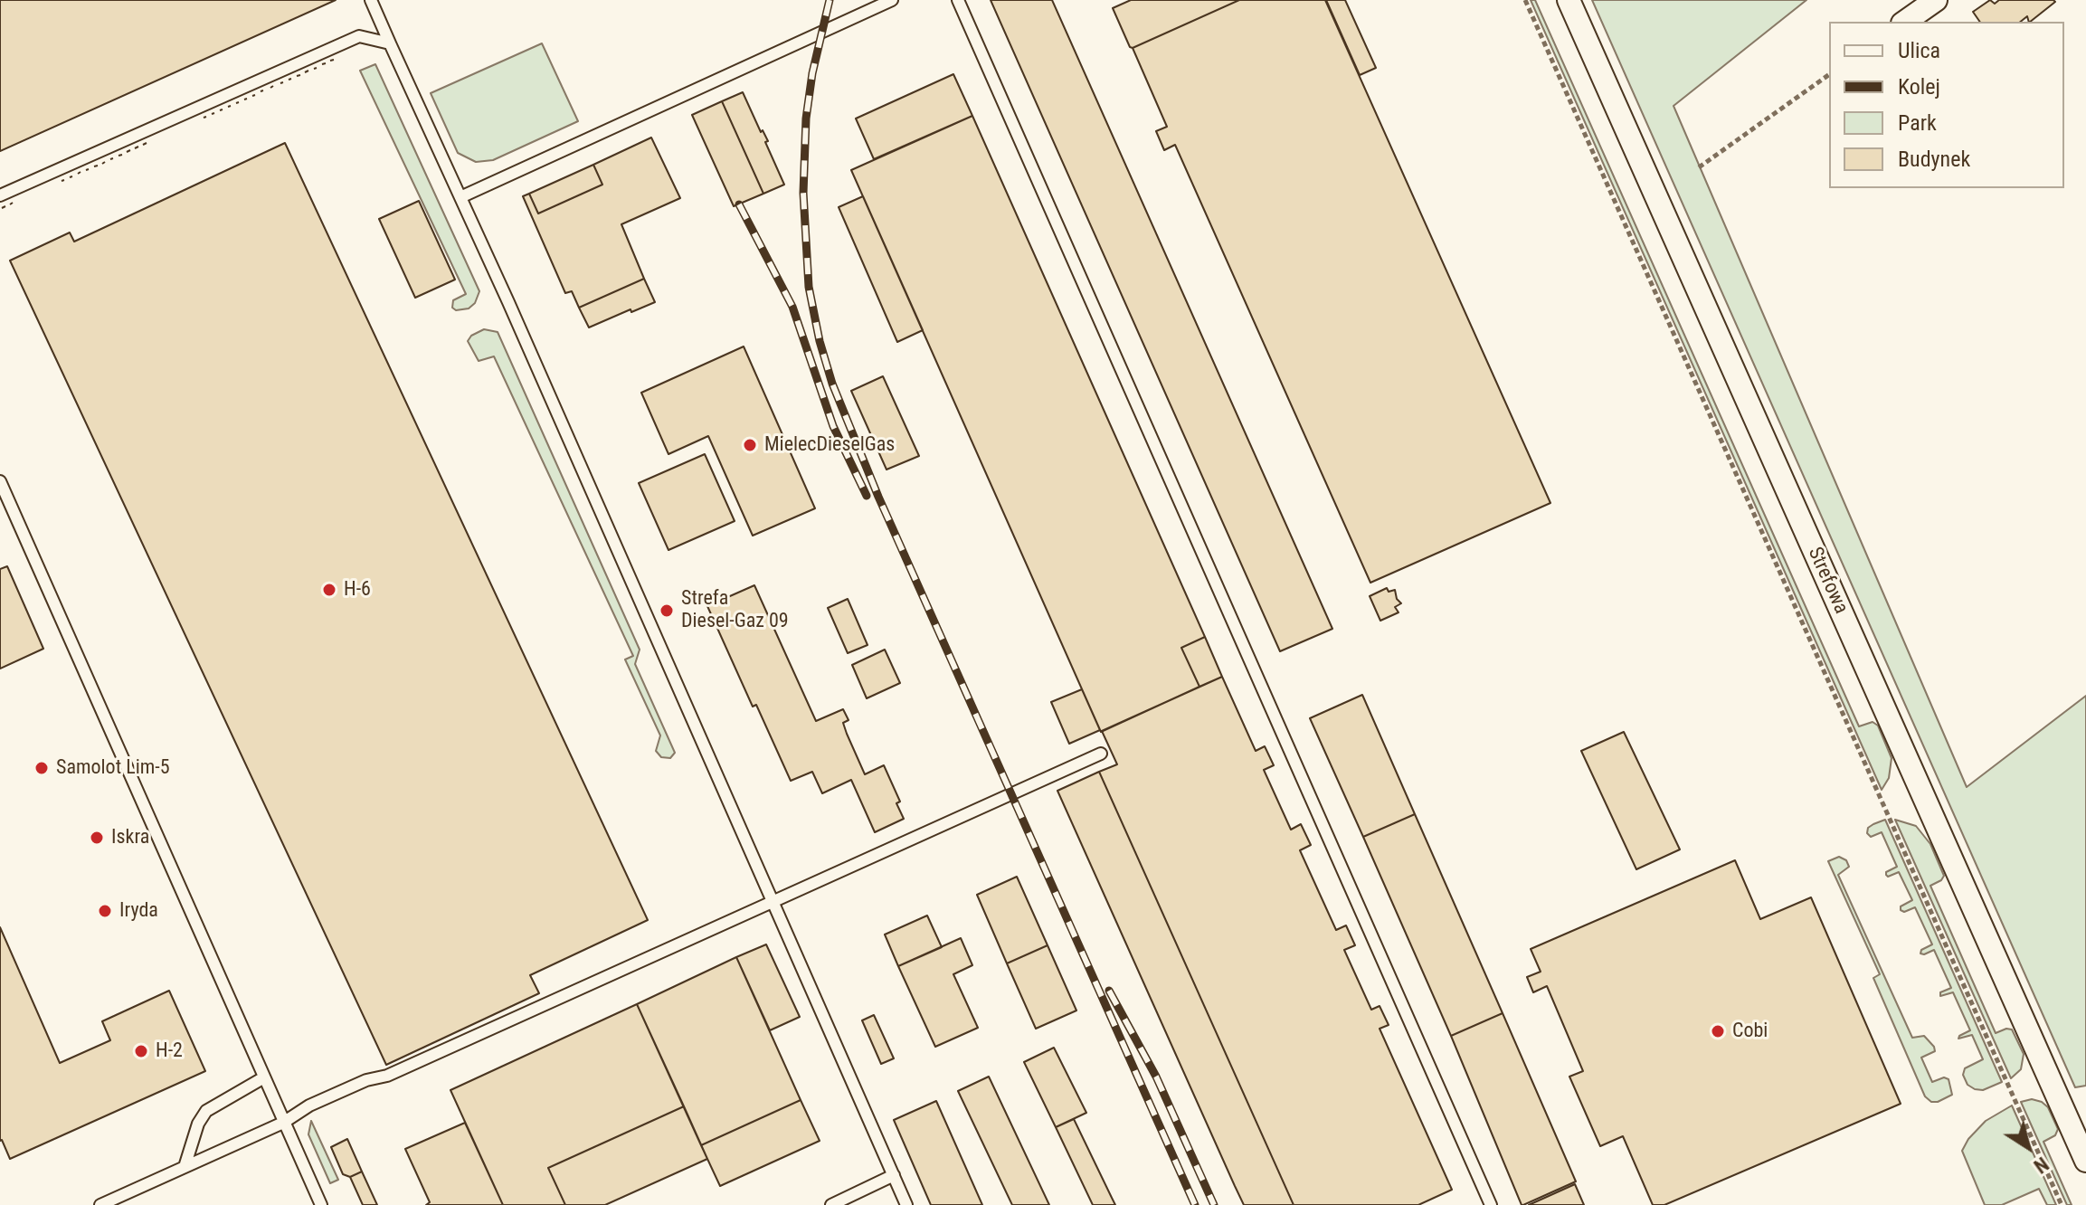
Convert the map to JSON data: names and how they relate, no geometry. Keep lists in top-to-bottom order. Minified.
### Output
{"streets":{"street":["Strefowa"]},"places":["MielecDieselGas","H-6","Strefa Diesel-Gaz 09","Samolot Lim-5","Iskra","Iryda","Cobi","H-2"],"legend":["Ulica","Kolej","Park","Budynek"],"north":"bottom right"}
